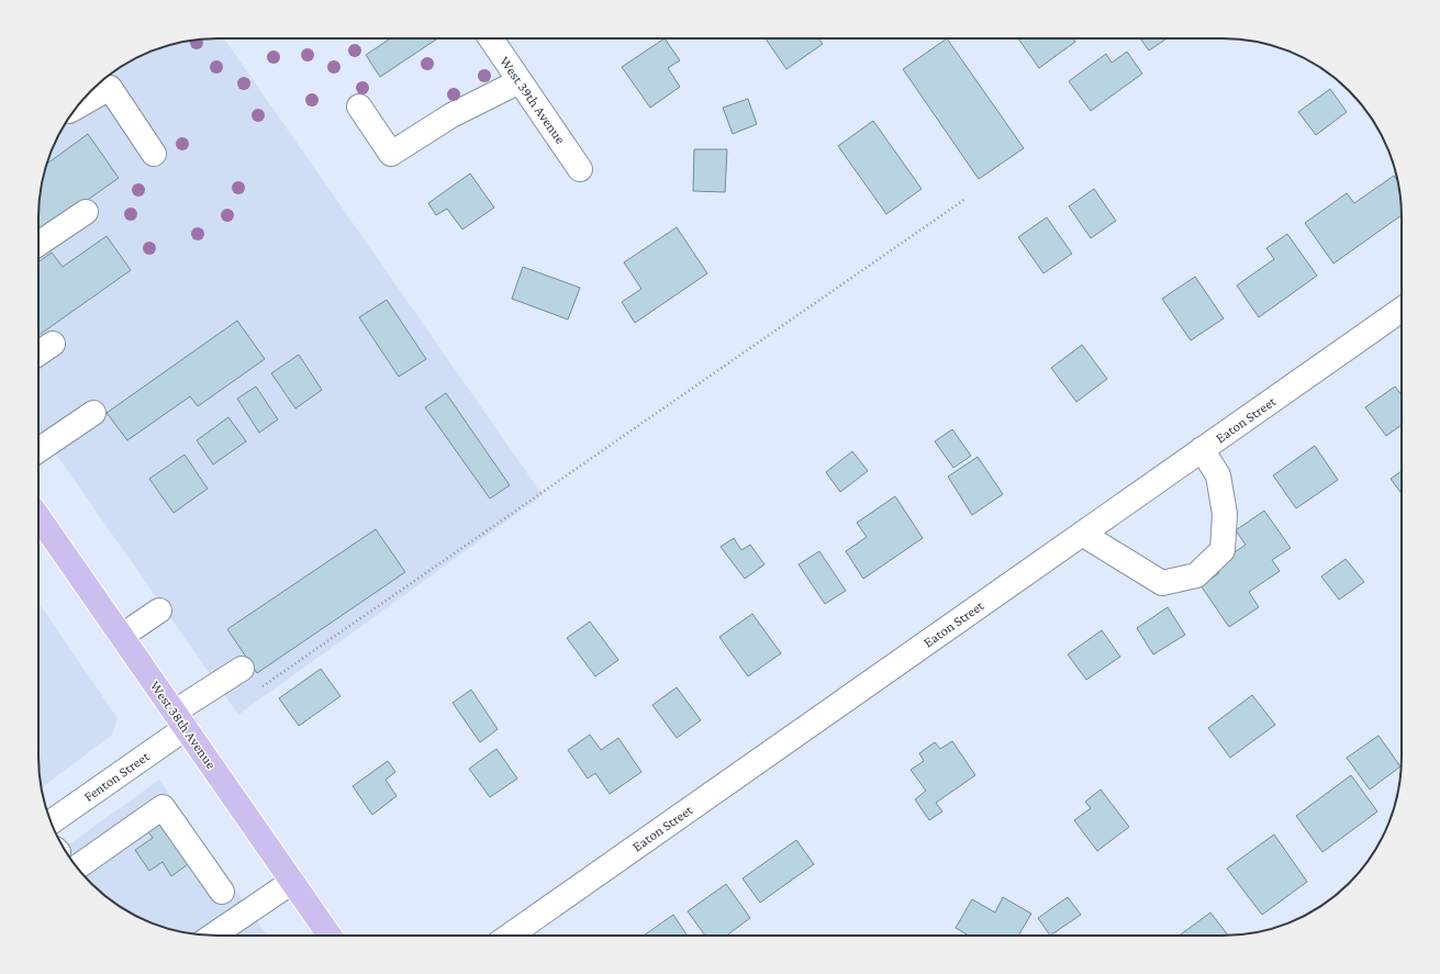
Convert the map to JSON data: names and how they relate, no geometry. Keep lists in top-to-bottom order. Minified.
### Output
{"streets":{"main road":["West 38th Avenue"],"street":["West 39th Avenue","Eaton Street","Fenton Street"]},"crossings":[["West 38th Avenue","Fenton Street"]]}
